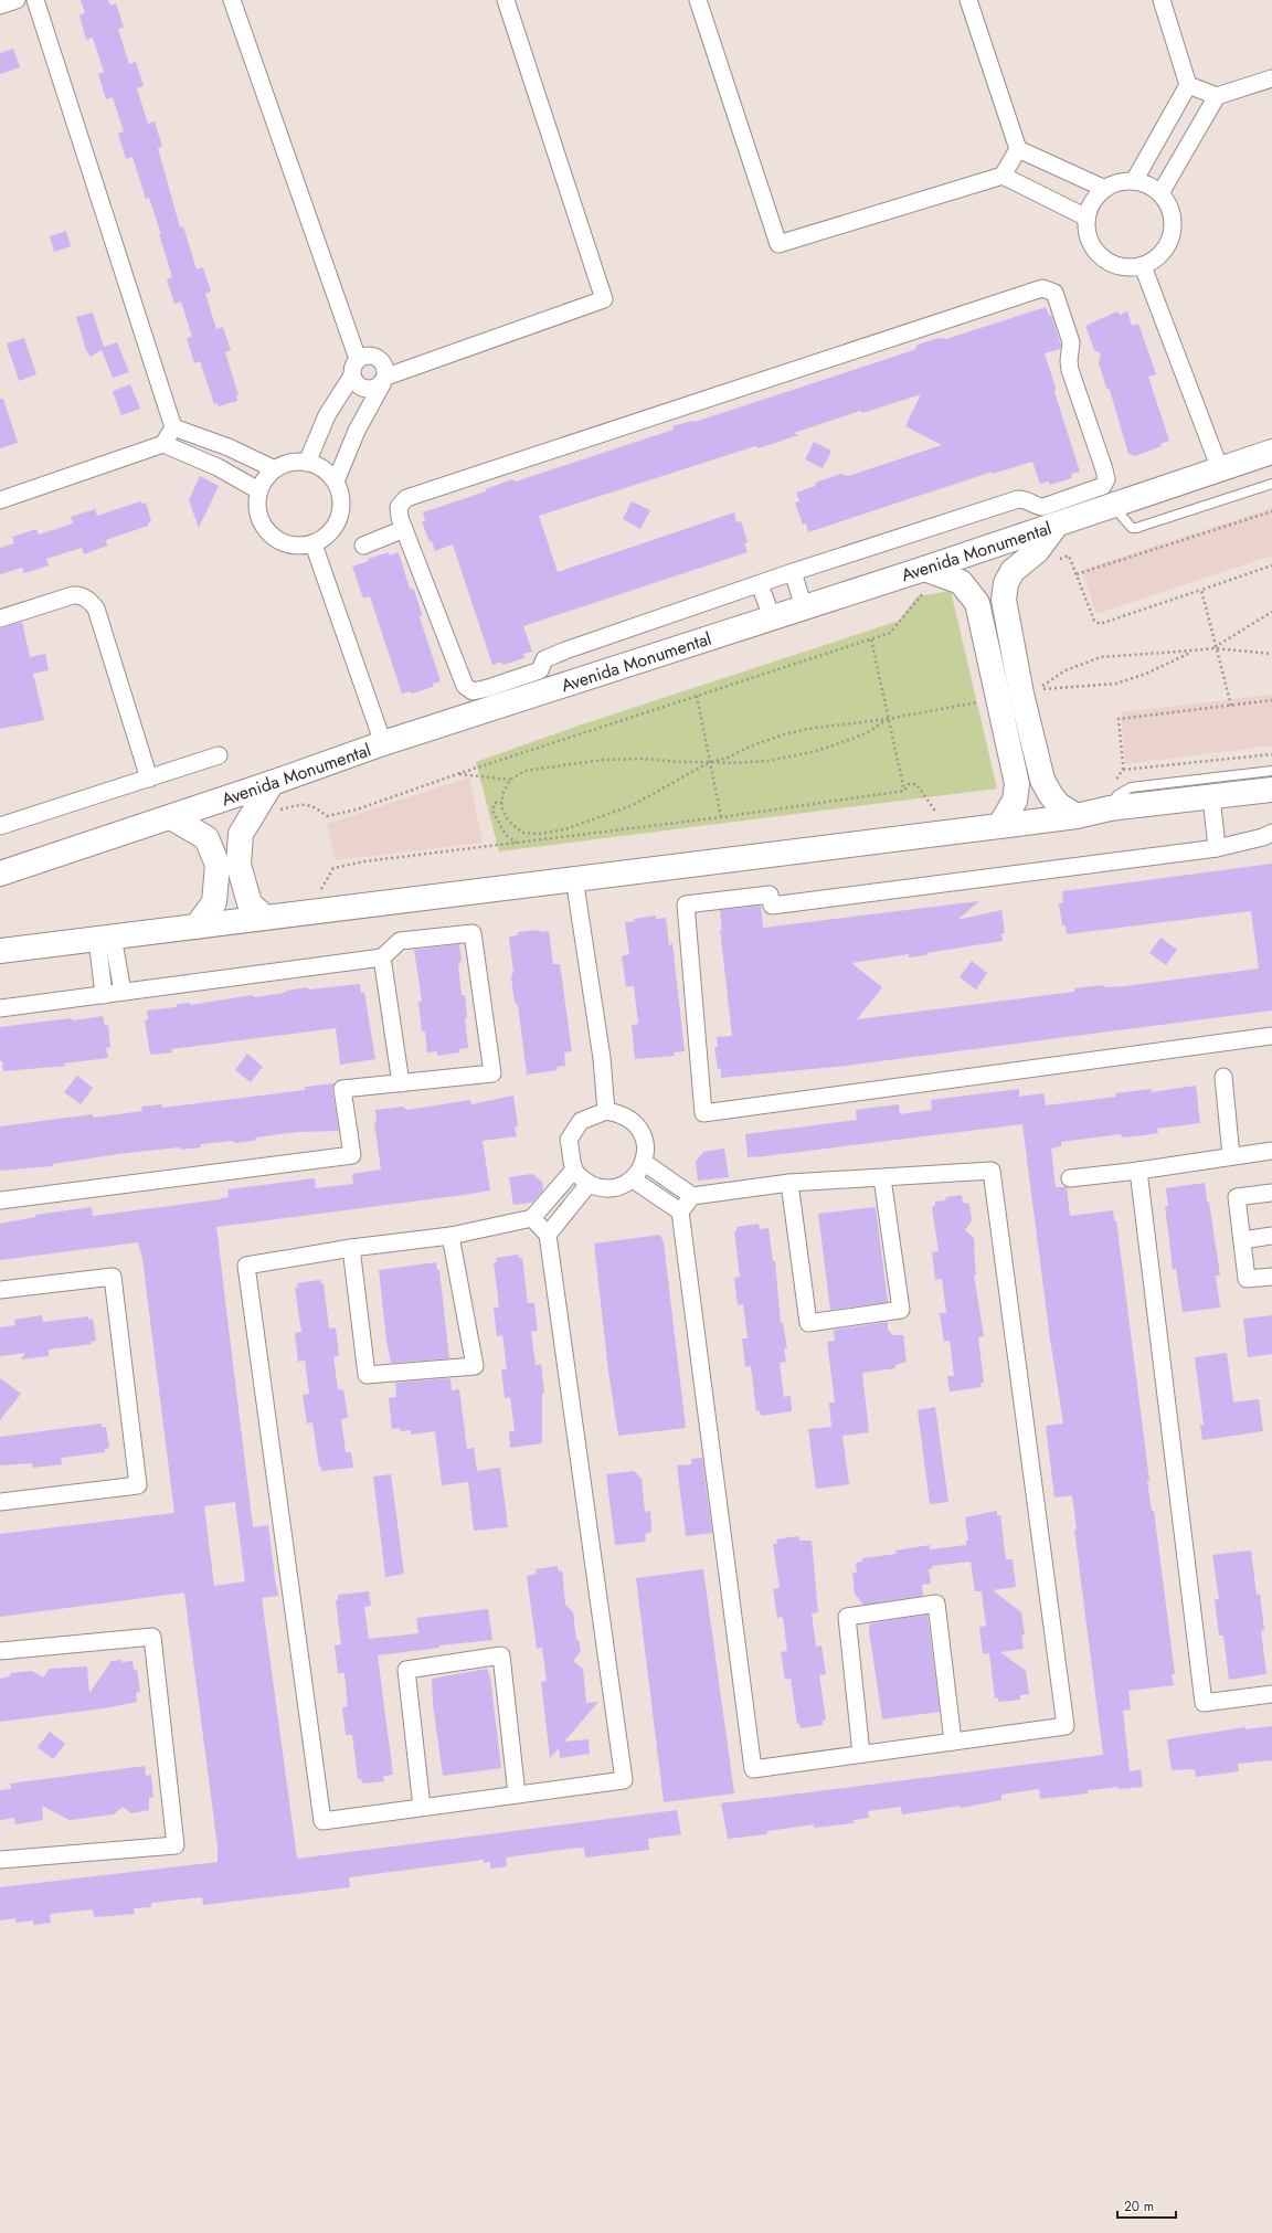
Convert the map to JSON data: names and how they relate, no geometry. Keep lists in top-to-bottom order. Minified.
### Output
{"streets":{"street":["Avenida Monumental"]},"scale_bar":"20 m"}
